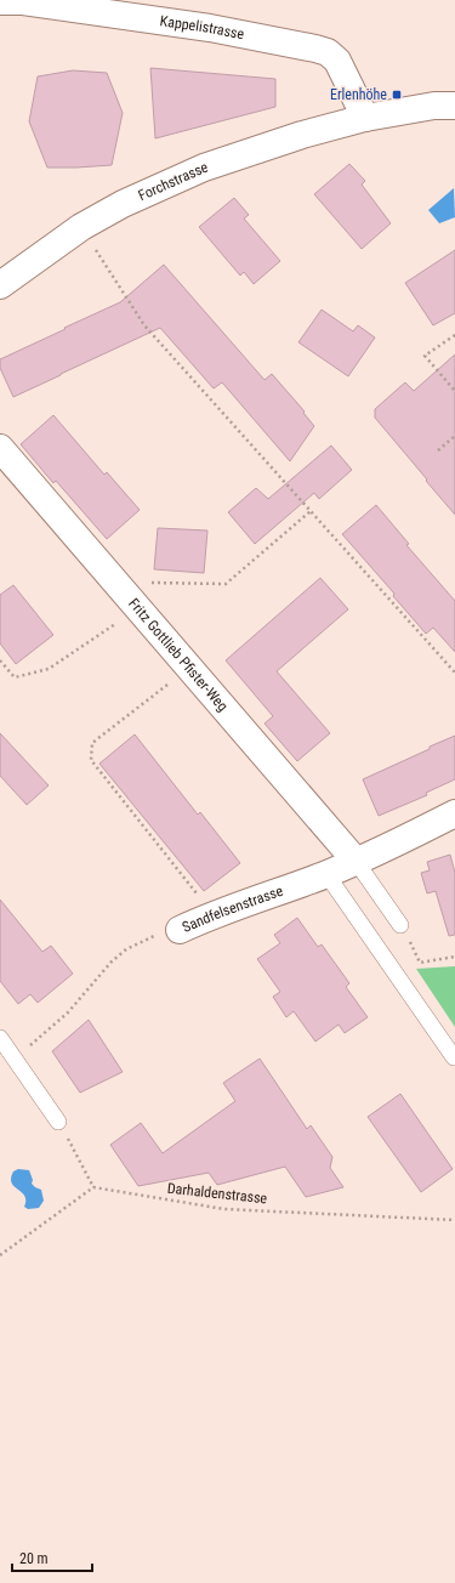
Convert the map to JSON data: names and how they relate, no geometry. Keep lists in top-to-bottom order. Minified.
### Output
{"streets":{"street":["Kappelistrasse","Forchstrasse","Fritz Gottlieb Pfister-Weg","Sandfelsenstrasse"],"path":["Darhaldenstrasse"]},"crossings":[["Kappelistrasse","Forchstrasse"],["Fritz Gottlieb Pfister-Weg","Sandfelsenstrasse"]],"places":{"transit":["Erlenhöhe"]},"scale_bar":"20 m"}
